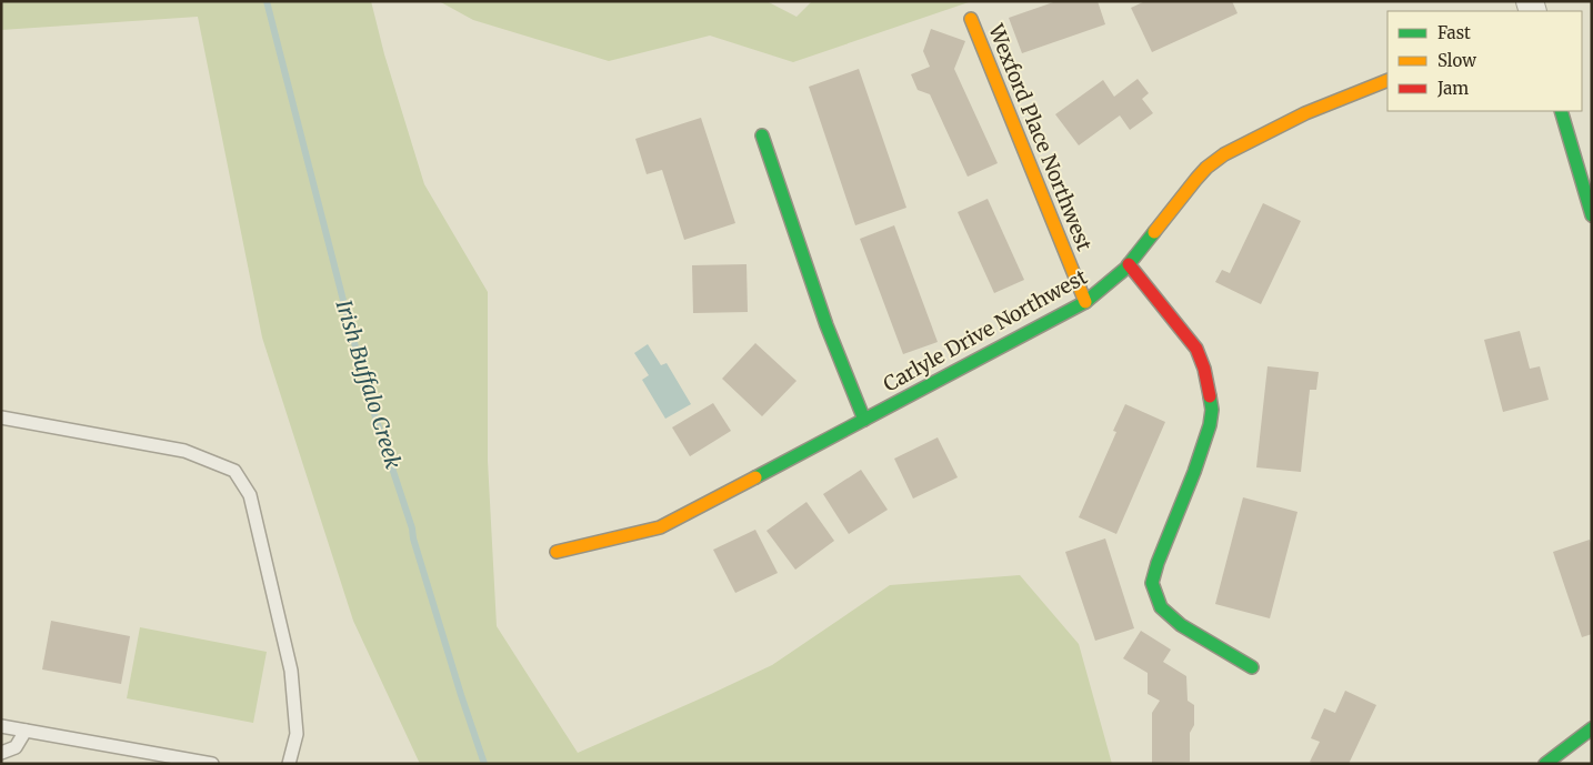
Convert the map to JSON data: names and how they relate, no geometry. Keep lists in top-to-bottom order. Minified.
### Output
{"streets":{"street":["Wexford Place Northwest","Carlyle Drive Northwest"]},"crossings":[["Wexford Place Northwest","Carlyle Drive Northwest"]],"water":["Irish Buffalo Creek"],"legend":["Fast","Slow","Jam"]}
